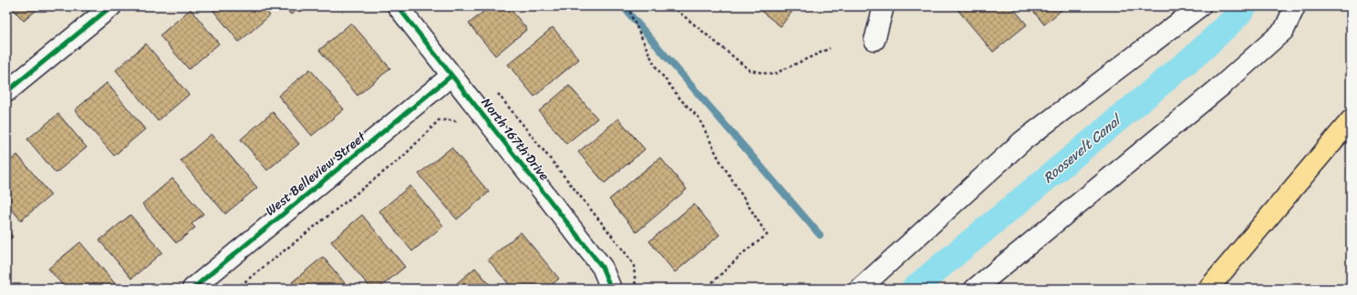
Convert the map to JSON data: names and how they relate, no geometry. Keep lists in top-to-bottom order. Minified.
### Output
{"streets":{"street":["North 167th Drive","West Belleview Street"]},"crossings":[["North 167th Drive","West Belleview Street"]],"water":["Roosevelt Canal"]}
